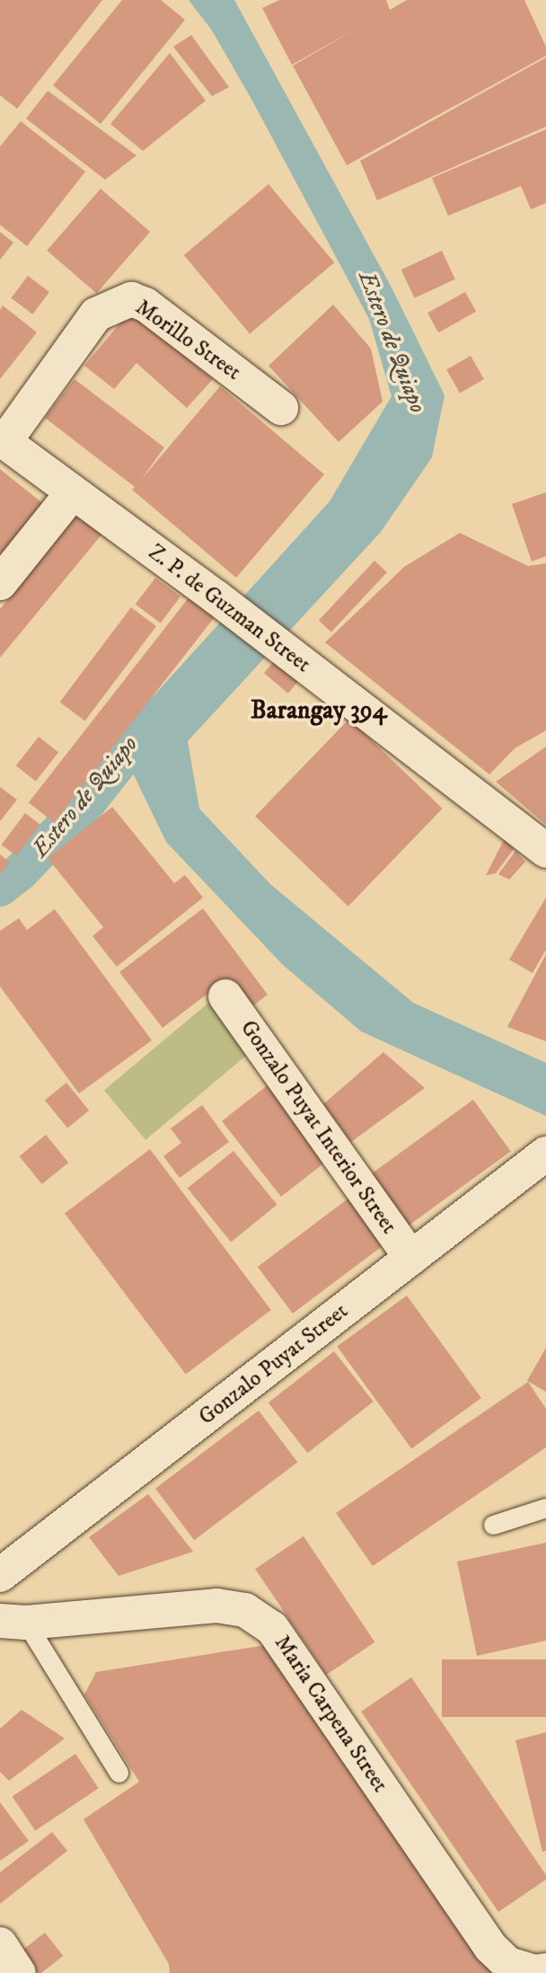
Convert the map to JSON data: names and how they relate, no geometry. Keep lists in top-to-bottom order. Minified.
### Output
{"streets":{"street":["Morillo Street","Z. P. de Guzman Street","Gonzalo Puyat Interior Street","Gonzalo Puyat Street","Maria Carpena Street"]},"crossings":[["Morillo Street","Z. P. de Guzman Street"],["Gonzalo Puyat Interior Street","Gonzalo Puyat Street"]],"districts":["Barangay 394"],"water":["Estero de Quiapo"]}
